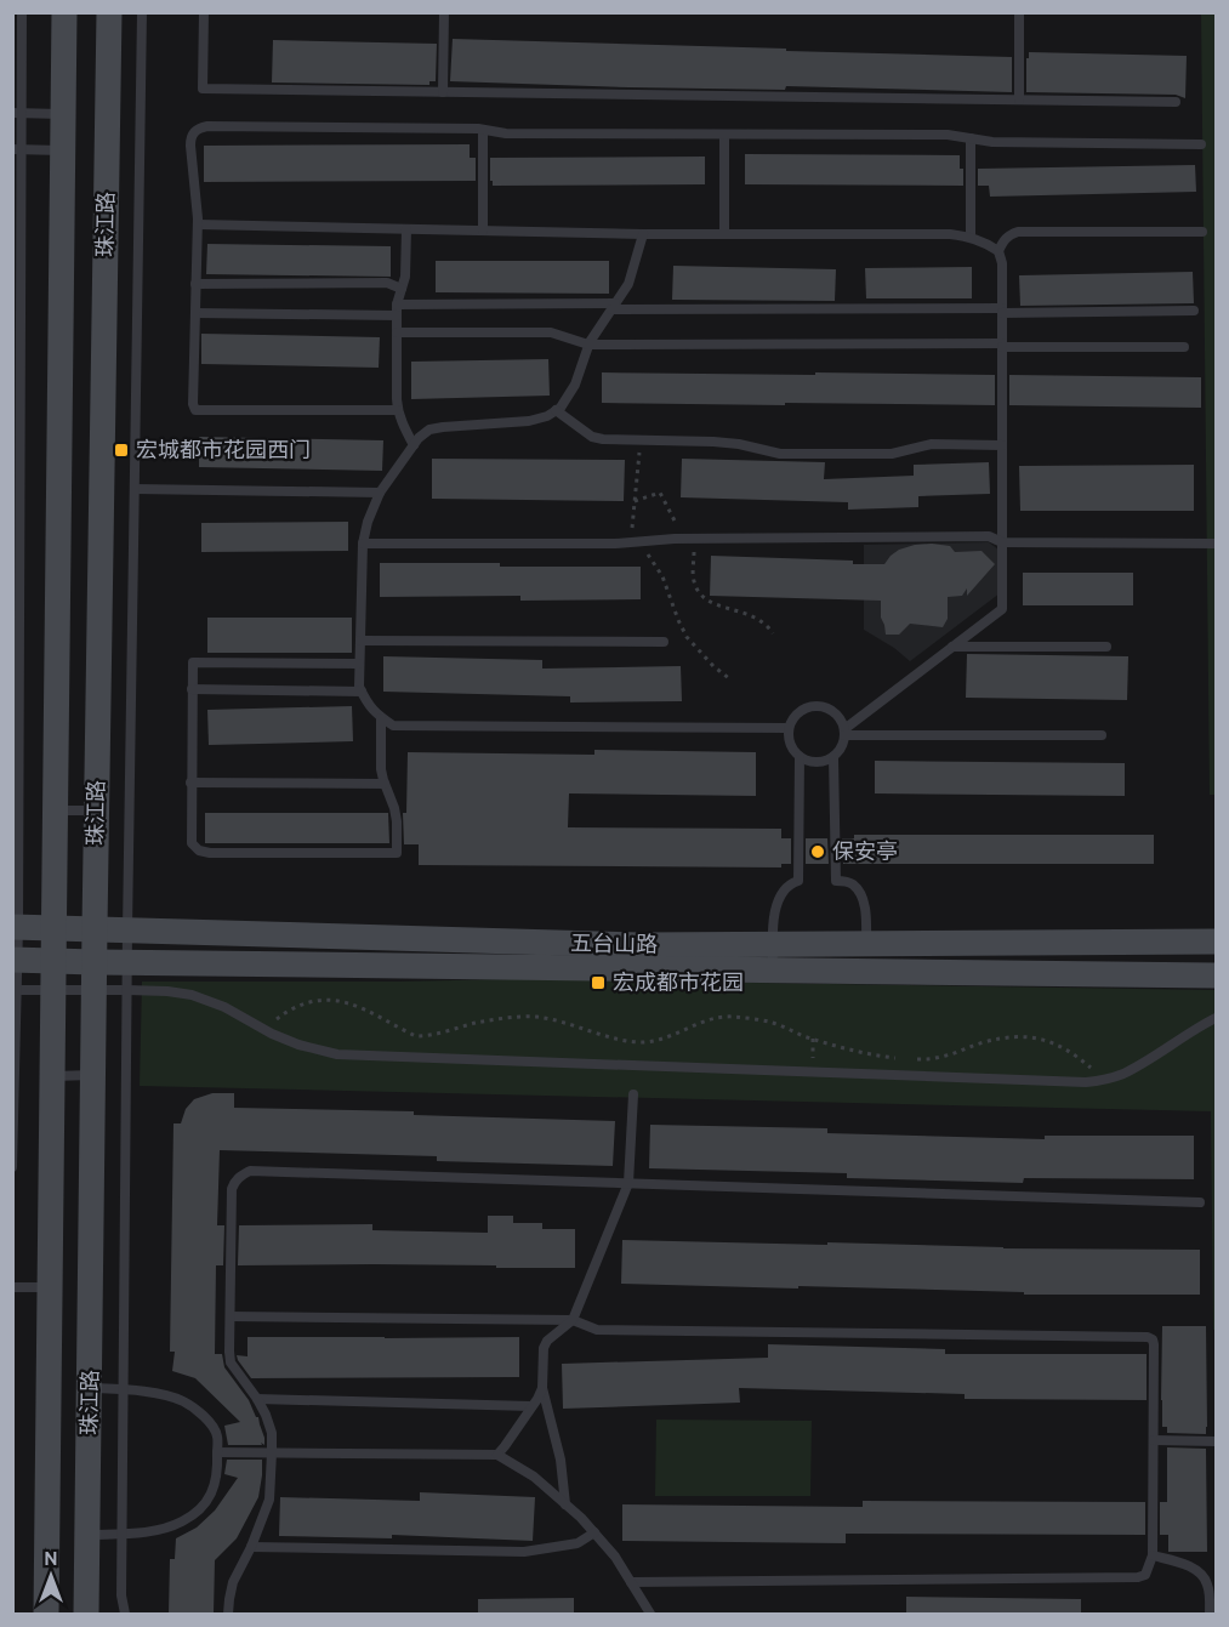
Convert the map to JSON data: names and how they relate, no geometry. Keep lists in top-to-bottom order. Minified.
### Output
{"streets":{"street":["珠江路","五台山路"]},"crossings":[["珠江路","五台山路"]],"places":{"transit":["宏城都市花园西门","宏成都市花园"],"other":["保安亭"]},"north":"top"}
